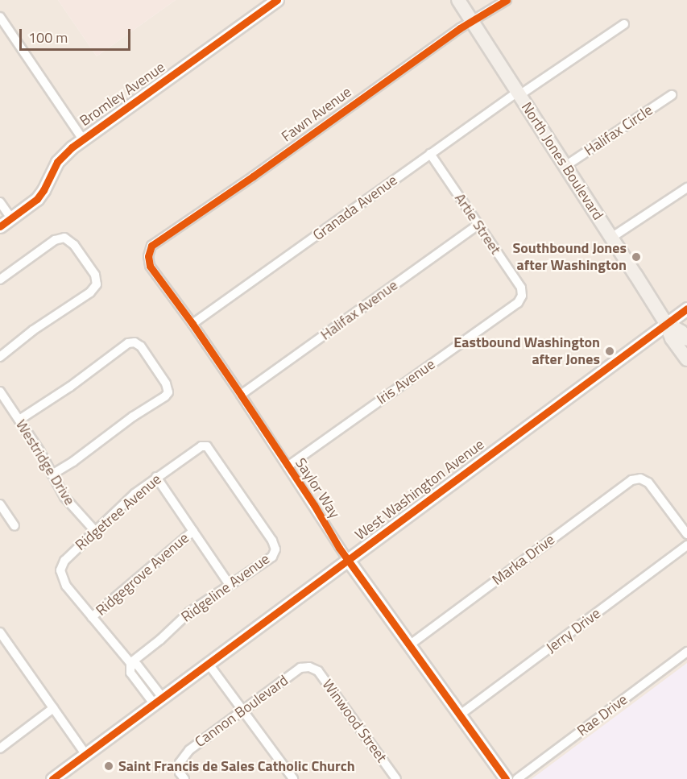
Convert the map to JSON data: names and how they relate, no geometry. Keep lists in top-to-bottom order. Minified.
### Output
{"streets":{"main road":["Bromley Avenue","North Jones Boulevard","Saylor Way","West Washington Avenue"],"street":["Fawn Avenue","Halifax Circle","Granada Avenue","Artie Street","Halifax Avenue","Iris Avenue","Westridge Drive","Ridgetree Avenue","Marka Drive","Ridgegrove Avenue","Ridgeline Avenue","Jerry Drive","Cannon Boulevard","Rae Drive","Winwood Street"]},"crossings":[["Fawn Avenue","North Jones Boulevard"],["Fawn Avenue","Saylor Way"],["Halifax Circle","North Jones Boulevard"],["North Jones Boulevard","Granada Avenue"],["North Jones Boulevard","West Washington Avenue"],["Granada Avenue","Artie Street"],["Granada Avenue","Saylor Way"],["Artie Street","Halifax Avenue"],["Artie Street","Iris Avenue"],["Halifax Avenue","Saylor Way"],["Iris Avenue","Saylor Way"],["Westridge Drive","Ridgetree Avenue"],["Saylor Way","West Washington Avenue"],["Saylor Way","Marka Drive"],["Saylor Way","Jerry Drive"],["Ridgetree Avenue","Ridgegrove Avenue"],["Ridgetree Avenue","Ridgeline Avenue"],["Cannon Boulevard","Winwood Street"]],"places":["Southbound Jones after Washington","Eastbound Washington after Jones","Saint Francis de Sales Catholic Church"],"scale_bar":"100 m"}
